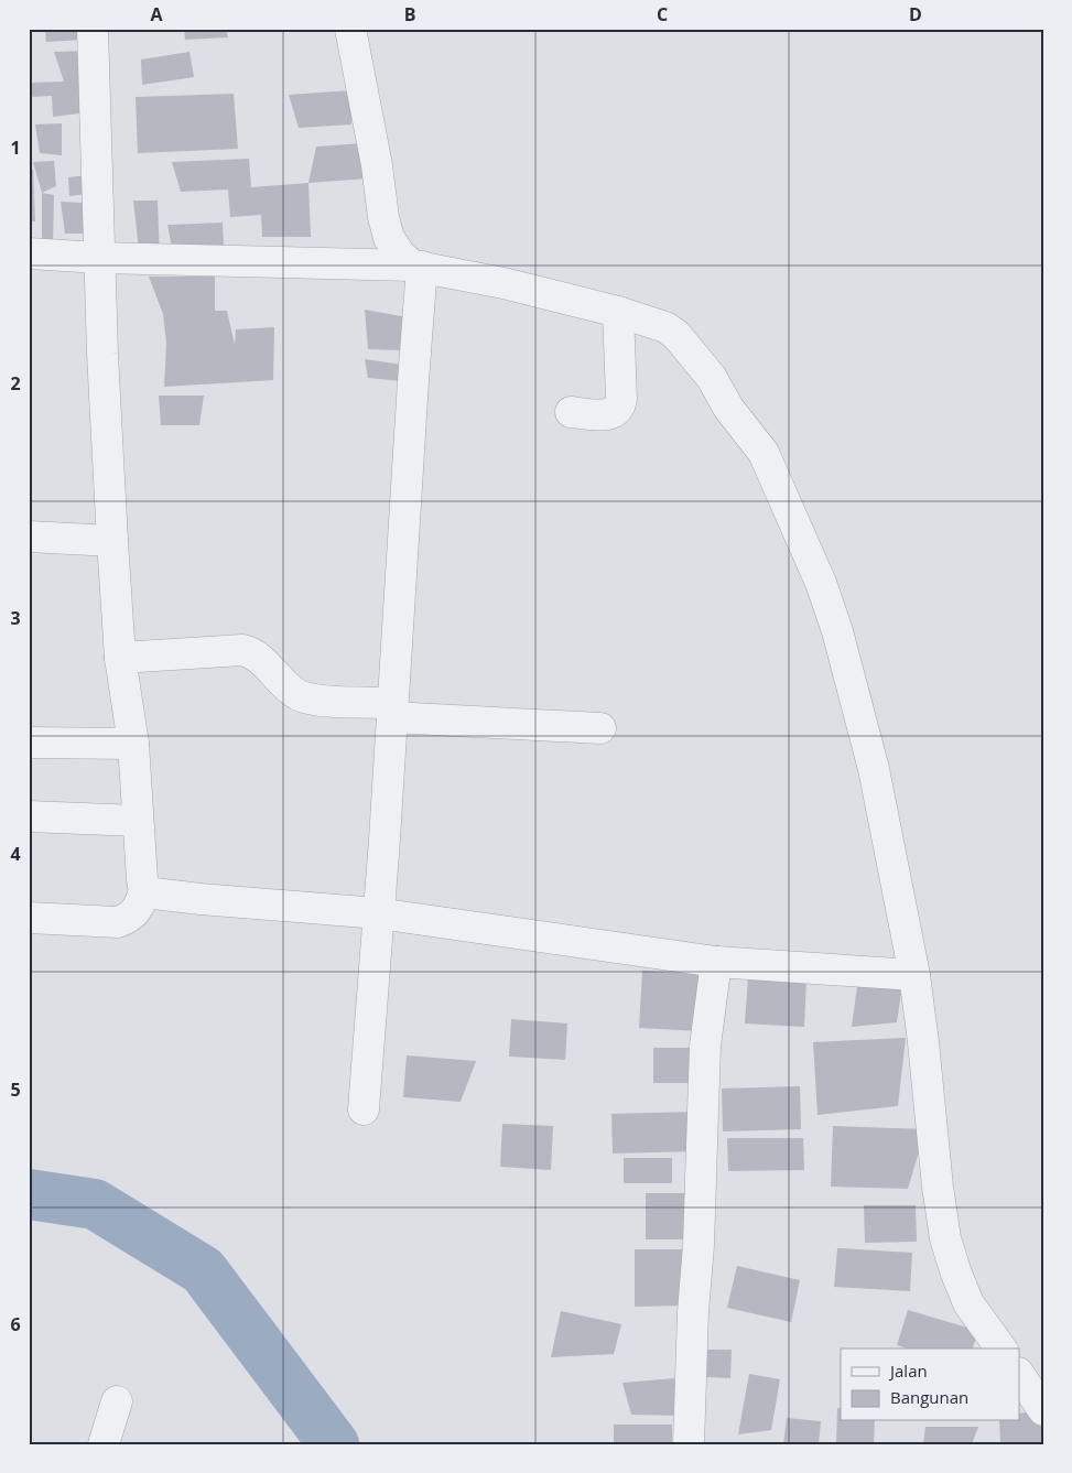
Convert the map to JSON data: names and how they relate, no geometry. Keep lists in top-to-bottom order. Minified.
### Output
{"legend":["Jalan","Bangunan"],"grid":{"columns":["A","B","C","D"],"rows":["1","2","3","4","5","6"]}}
